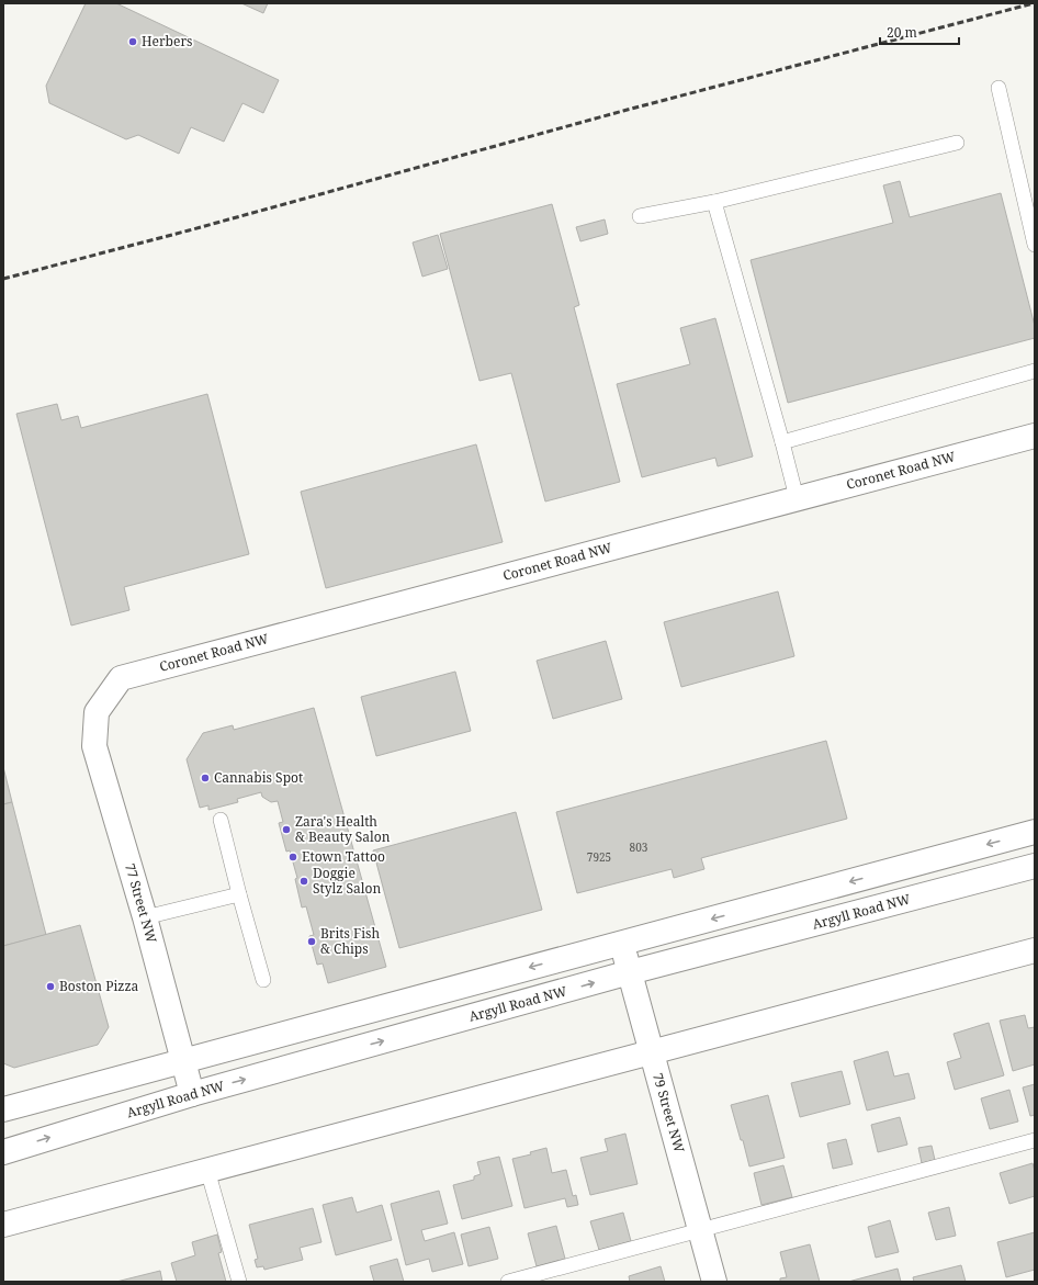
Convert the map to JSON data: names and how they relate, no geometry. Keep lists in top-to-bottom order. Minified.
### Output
{"streets":{"street":["Coronet Road NW","77 Street NW","Argyll Road NW","79 Street NW"]},"crossings":[["Coronet Road NW","77 Street NW"],["77 Street NW","Argyll Road NW"],["Argyll Road NW","79 Street NW"]],"places":["Herbers","Cannabis Spot","Zara's Health & Beauty Salon","Etown Tattoo","Doggie Stylz Salon","Brits Fish & Chips","Boston Pizza"],"house_numbers":["803","7925"],"scale_bar":"20 m"}
